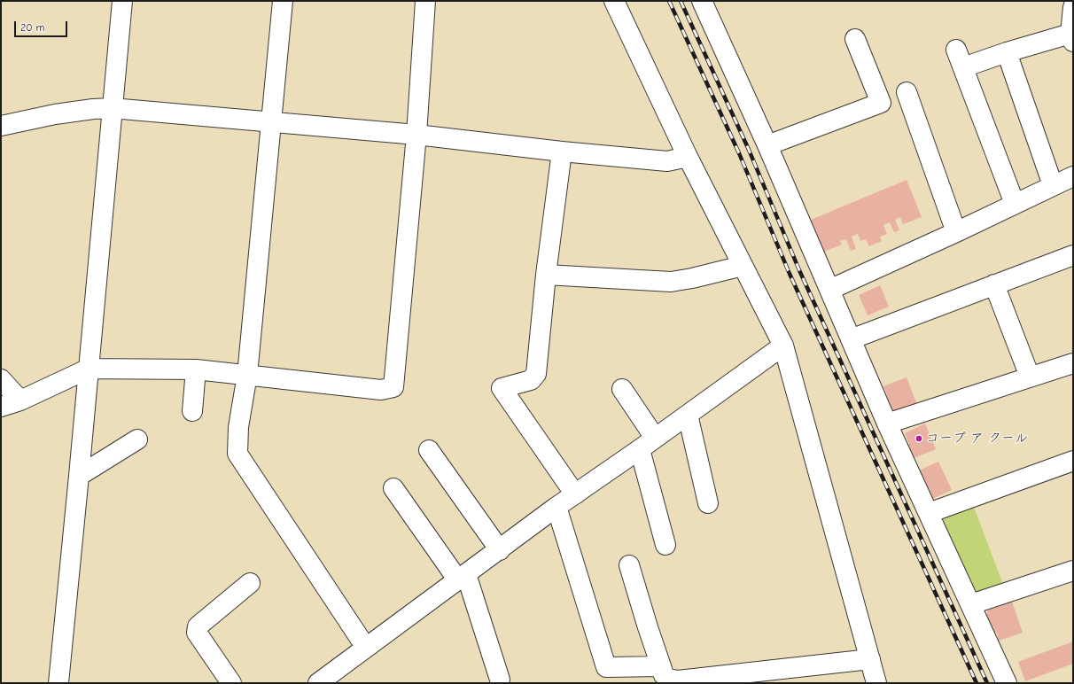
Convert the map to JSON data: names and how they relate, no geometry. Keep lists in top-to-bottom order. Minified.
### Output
{"places":["コープ ア クール"],"scale_bar":"20 m"}
